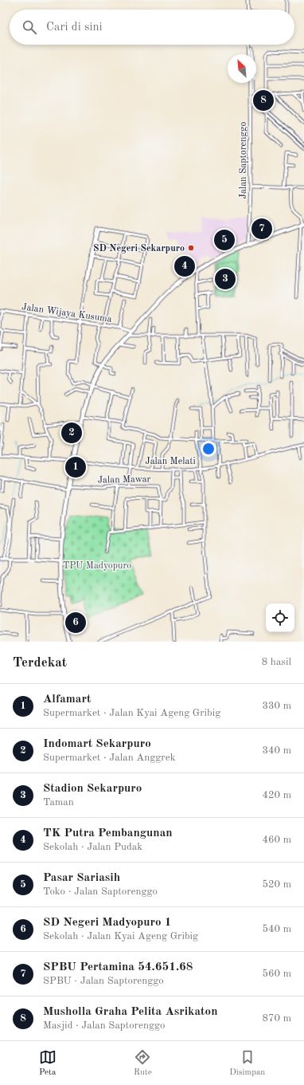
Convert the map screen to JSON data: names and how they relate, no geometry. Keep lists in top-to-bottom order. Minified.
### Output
{"streets":{"street":["Jalan Saptorenggo","Jalan Wijaya Kusuma","Jalan Melati","Jalan Mawar"]},"parks":["TPU Madyopuro"],"places":["SD Negeri Sekarpuro"],"north":"top left","page":{"search":"Cari di sini","pins":["8","7","5","4","3","2","1","6"],"heading":["Terdekat","8 hasil"],"list":[{"mark":"1","name":"Alfamart","note":"Supermarket · Jalan Kyai Ageng Gribig","value":"330 m"},{"mark":"2","name":"Indomart Sekarpuro","note":"Supermarket · Jalan Anggrek","value":"340 m"},{"mark":"3","name":"Stadion Sekarpuro","note":"Taman","value":"420 m"},{"mark":"4","name":"TK Putra Pembangunan","note":"Sekolah · Jalan Pudak","value":"460 m"},{"mark":"5","name":"Pasar Sariasih","note":"Toko · Jalan Saptorenggo","value":"520 m"},{"mark":"6","name":"SD Negeri Madyopuro 1","note":"Sekolah · Jalan Kyai Ageng Gribig","value":"540 m"},{"mark":"7","name":"SPBU Pertamina 54.651.68","note":"SPBU · Jalan Saptorenggo","value":"560 m"},{"mark":"8","name":"Musholla Graha Pelita Asrikaton","note":"Masjid · Jalan Saptorenggo","value":"870 m"}],"nav":["Peta","Rute","Disimpan"]}}
